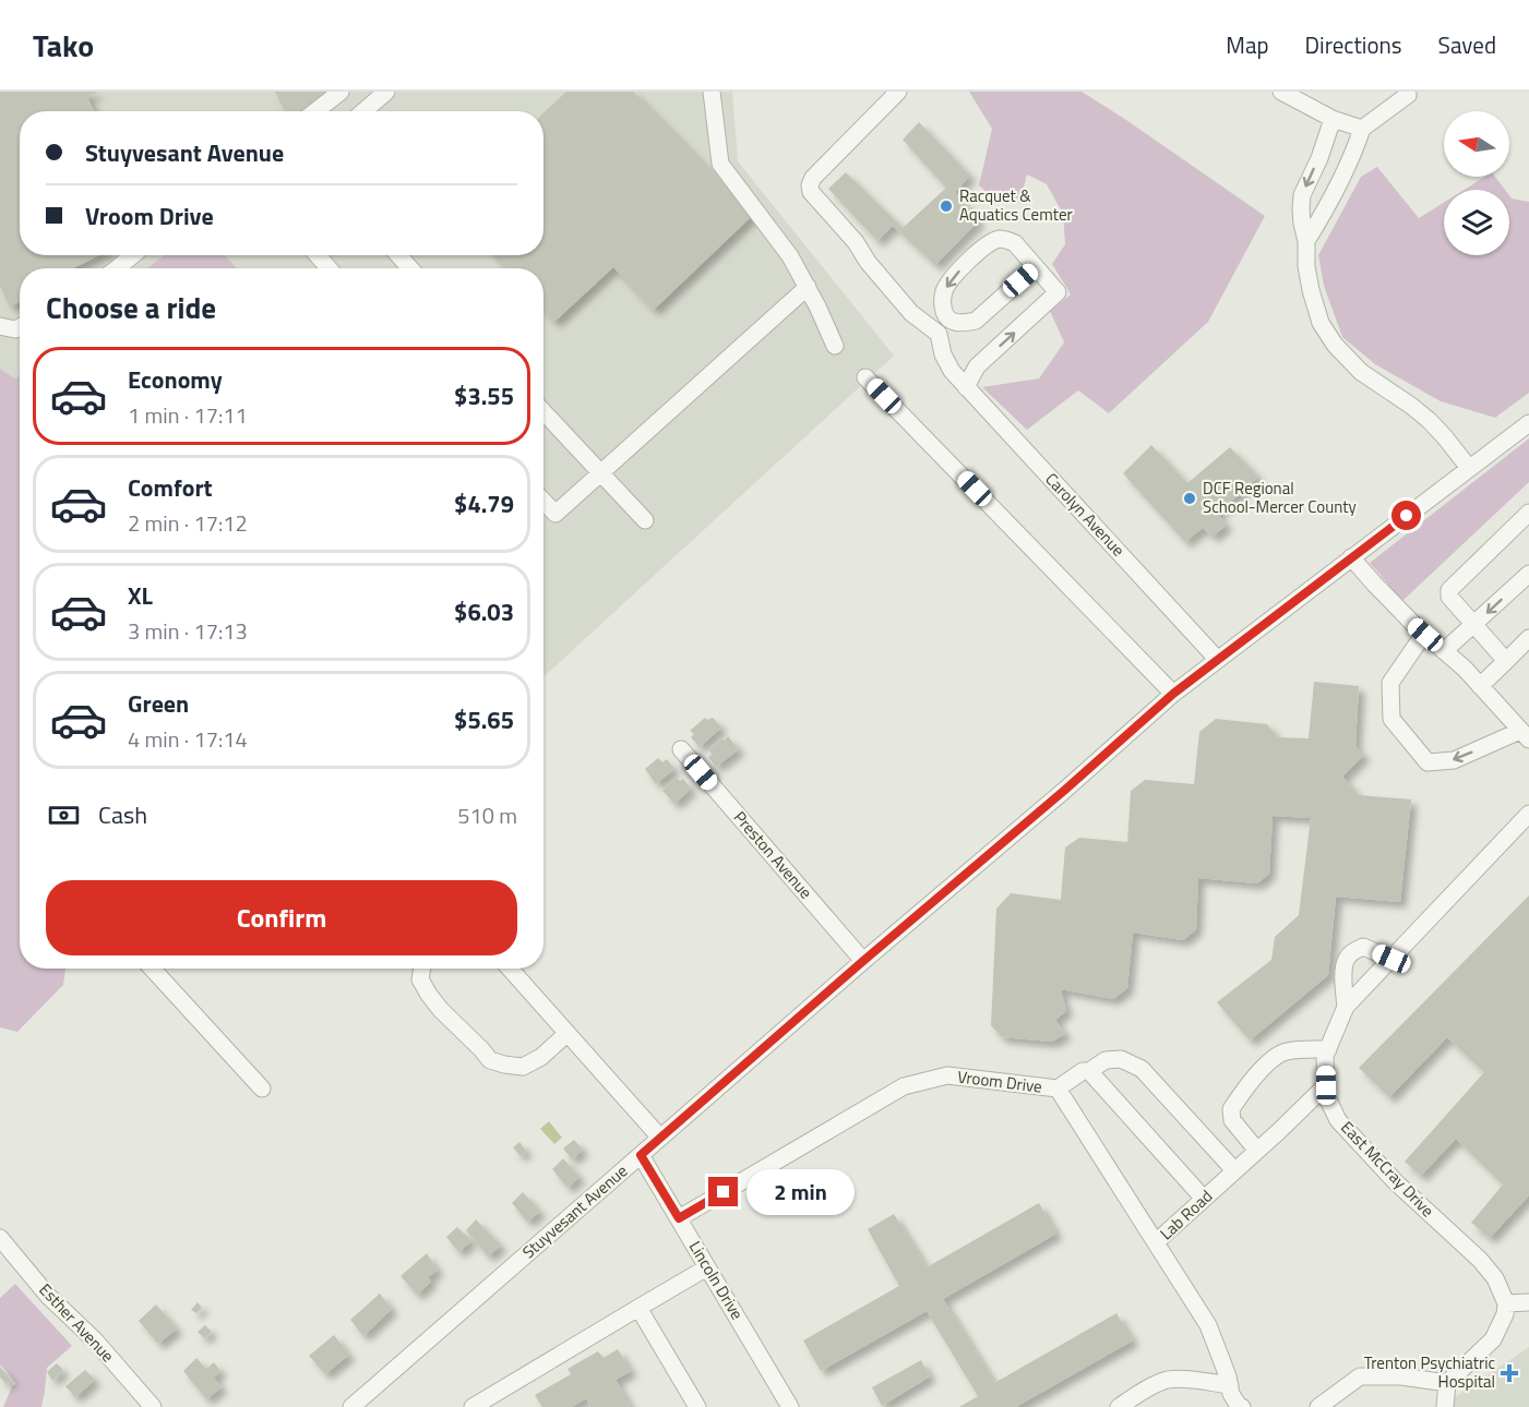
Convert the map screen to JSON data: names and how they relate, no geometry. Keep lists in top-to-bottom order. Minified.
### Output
{"streets":{"street":["Carolyn Avenue","Preston Avenue","Vroom Drive","East McCray Drive","Stuyvesant Avenue","Lab Road","Lincoln Drive","Esther Avenue"]},"crossings":[["Carolyn Avenue","Stuyvesant Avenue"],["Preston Avenue","Stuyvesant Avenue"],["Vroom Drive","Lab Road"],["Vroom Drive","Lincoln Drive"],["East McCray Drive","Lab Road"],["Stuyvesant Avenue","Lincoln Drive"]],"places":{"other":["Racquet & Aquatics Cemter","DCF Regional School-Mercer County"],"health":["Trenton Psychiatric Hospital"]},"north":"left","page":{"header":"Tako","nav":["Map","Directions","Saved"],"banner":["Stuyvesant Avenue","Vroom Drive"],"heading":"Choose a ride","list":[{"name":"Economy","note":"1 min · 17:11","value":"$3.55"},{"name":"Comfort","note":"2 min · 17:12","value":"$4.79"},{"name":"XL","note":"3 min · 17:13","value":"$6.03"},{"name":"Green","note":"4 min · 17:14","value":"$5.65"}],"pay":["Cash","510 m"],"buttons":"Confirm","bubble":"2 min"}}
